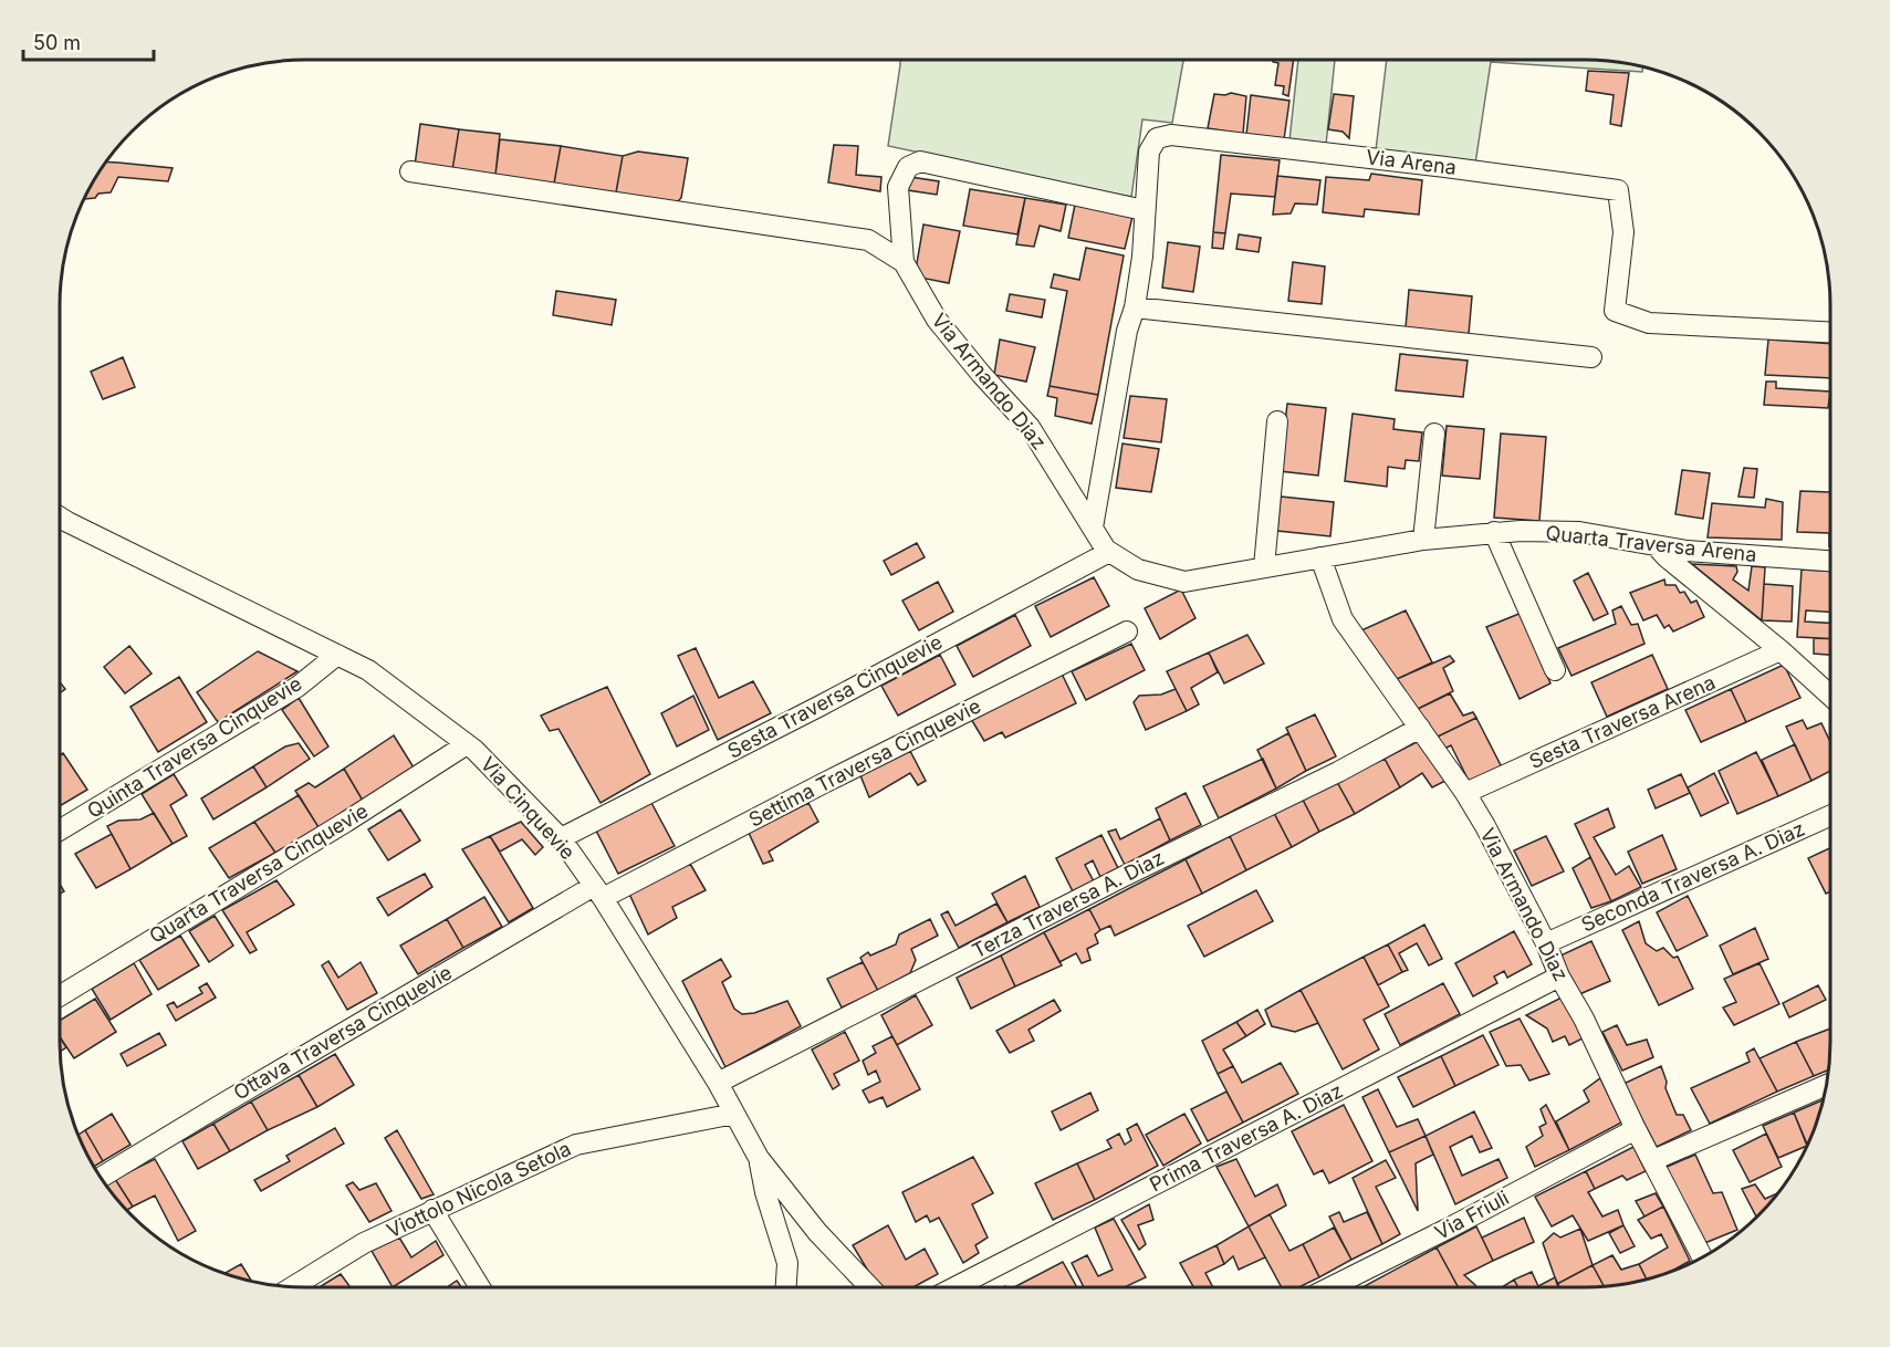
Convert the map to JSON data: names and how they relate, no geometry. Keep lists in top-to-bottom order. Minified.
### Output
{"streets":{"street":["Via Arena","Via Armando Diaz","Quarta Traversa Arena","Sesta Traversa Cinquevie","Sesta Traversa Arena","Quinta Traversa Cinquevie","Settima Traversa Cinquevie","Via Cinquevie","Quarta Traversa Cinquevie","Seconda Traversa A. Diaz","Terza Traversa A. Diaz","Ottava Traversa Cinquevie","Prima Traversa A. Diaz","Viottolo Nicola Setola","Via Friuli"]},"crossings":[["Via Arena","Via Armando Diaz"],["Via Armando Diaz","Quarta Traversa Arena"],["Via Armando Diaz","Sesta Traversa Cinquevie"],["Via Armando Diaz","Sesta Traversa Arena"],["Via Armando Diaz","Seconda Traversa A. Diaz"],["Via Armando Diaz","Terza Traversa A. Diaz"],["Via Armando Diaz","Prima Traversa A. Diaz"],["Via Armando Diaz","Via Friuli"],["Sesta Traversa Cinquevie","Via Cinquevie"],["Quinta Traversa Cinquevie","Via Cinquevie"],["Settima Traversa Cinquevie","Via Cinquevie"],["Settima Traversa Cinquevie","Ottava Traversa Cinquevie"],["Via Cinquevie","Quarta Traversa Cinquevie"],["Via Cinquevie","Terza Traversa A. Diaz"],["Via Cinquevie","Ottava Traversa Cinquevie"],["Via Cinquevie","Viottolo Nicola Setola"]],"scale_bar":"50 m"}
